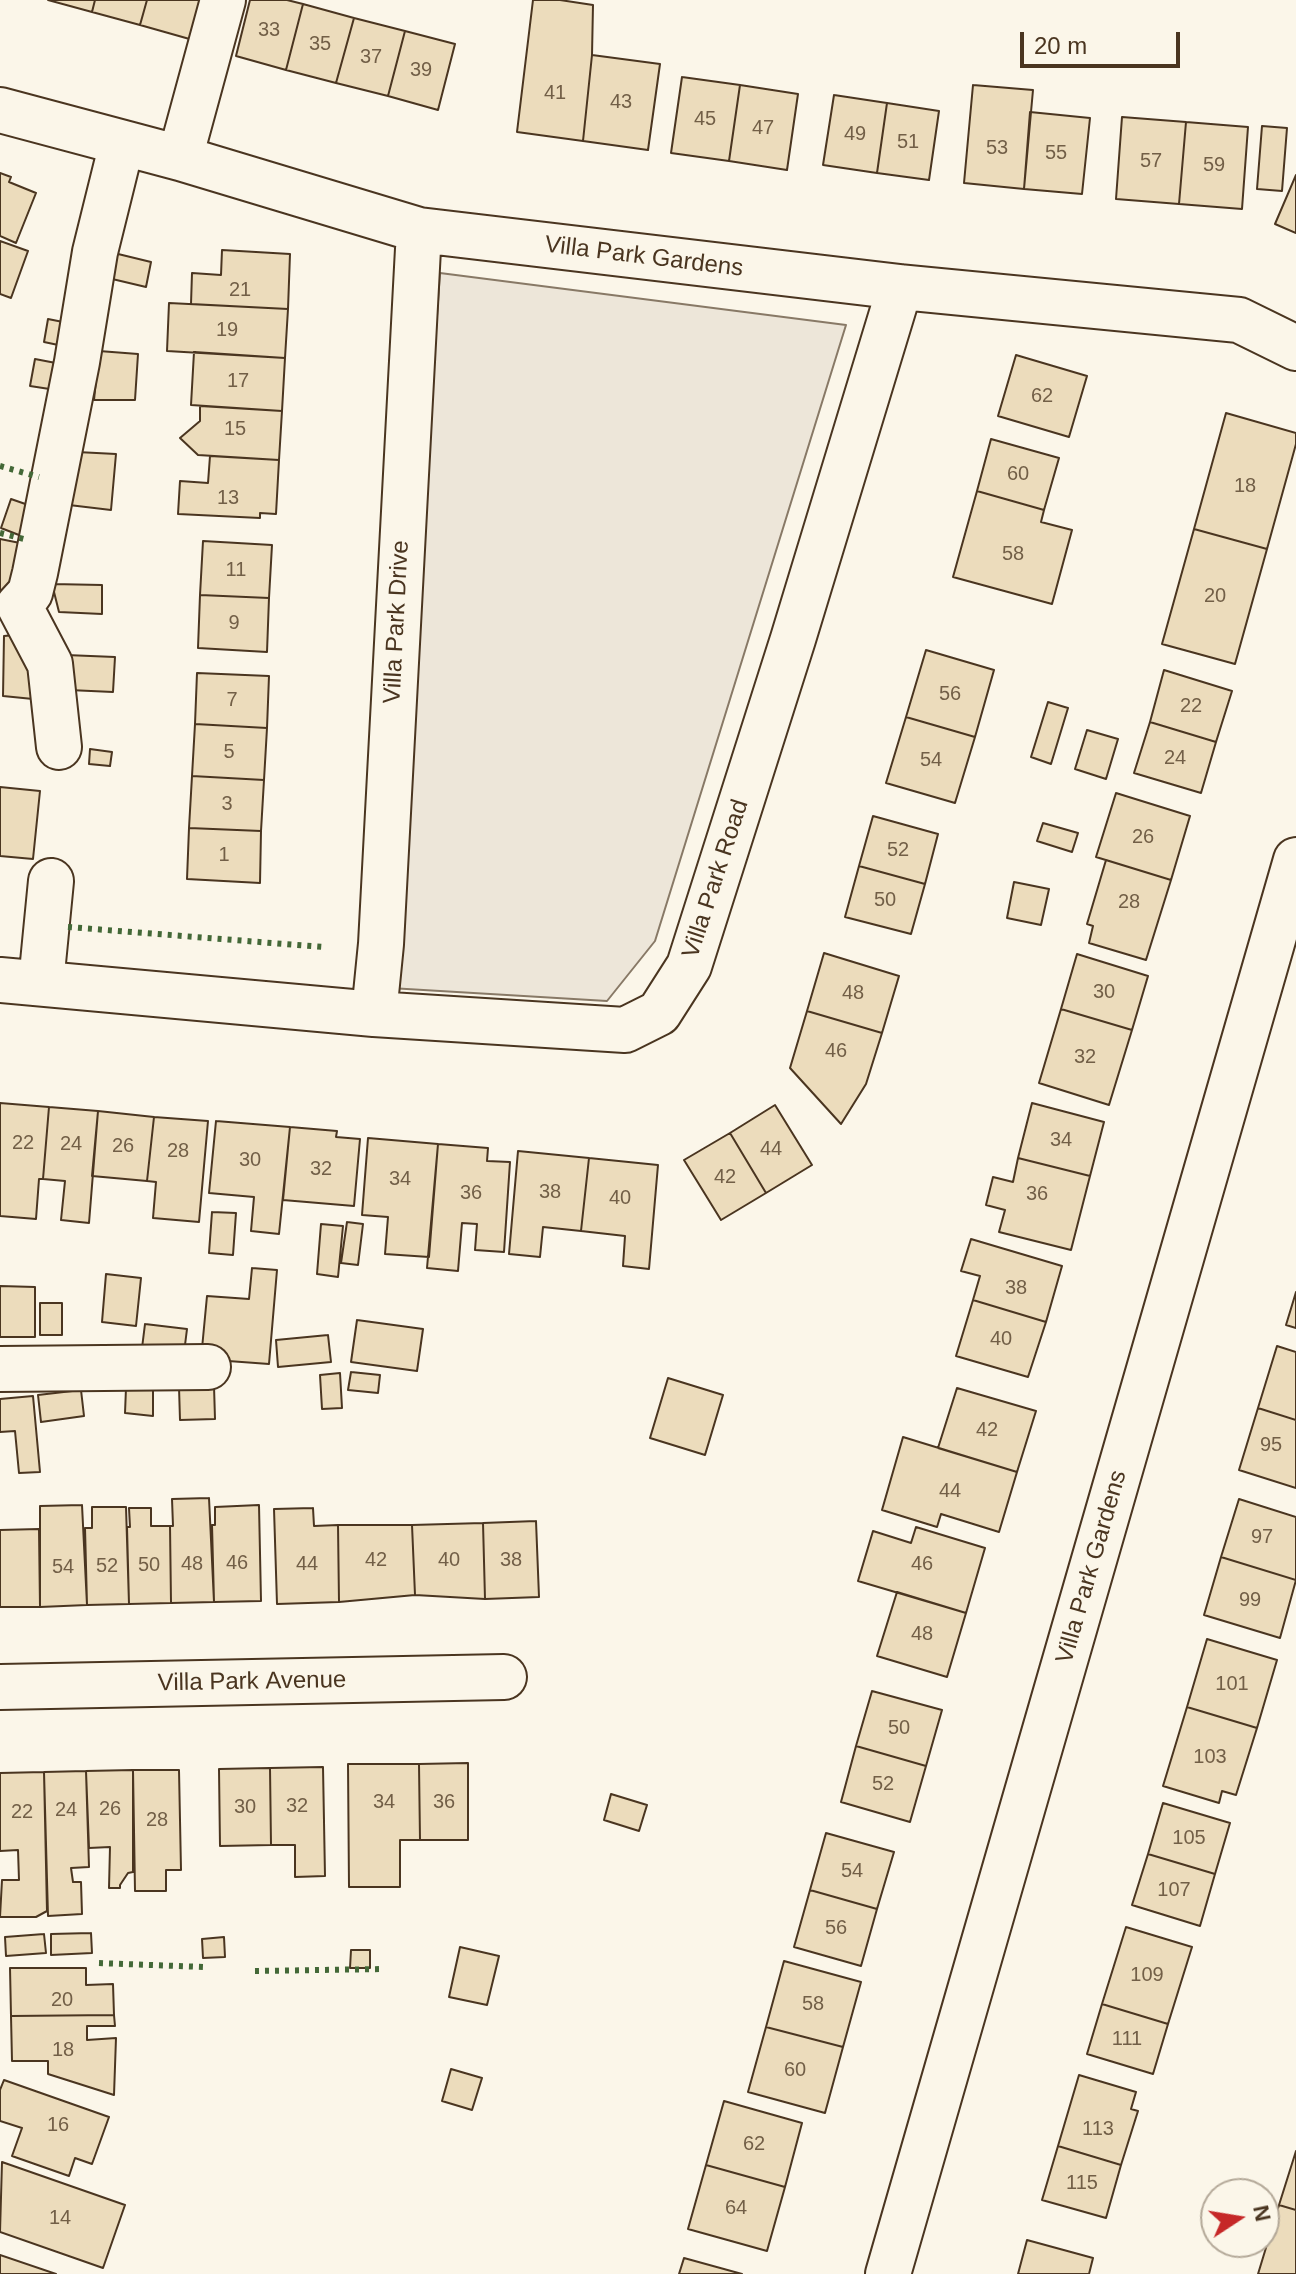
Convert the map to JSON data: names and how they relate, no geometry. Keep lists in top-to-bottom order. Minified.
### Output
{"streets":{"street":["Villa Park Gardens","Villa Park Drive","Villa Park Road","Villa Park Avenue"]},"crossings":[["Villa Park Gardens","Villa Park Drive"],["Villa Park Gardens","Villa Park Road"],["Villa Park Drive","Villa Park Road"]],"house_numbers":["33","35","37","39","41","43","45","47","49","51","53","55","57","59","21","19","17","62","15","60","18","13","58","11","20","9","56","7","22","5","24","54","3","26","52","1","50","28","30","48","46","32","34","22","24","26","44","28","30","32","42","34","38","36","36","40","38","40","42","95","44","97","42","40","38","46","48","44","46","50","52","54","99","48","101","50","103","52","34","36","32","30","26","24","22","28","105","54","107","56","109","20","58","111","18","60","16","113","62","115","64","14"],"scale_bar":"20 m","north":"right"}
